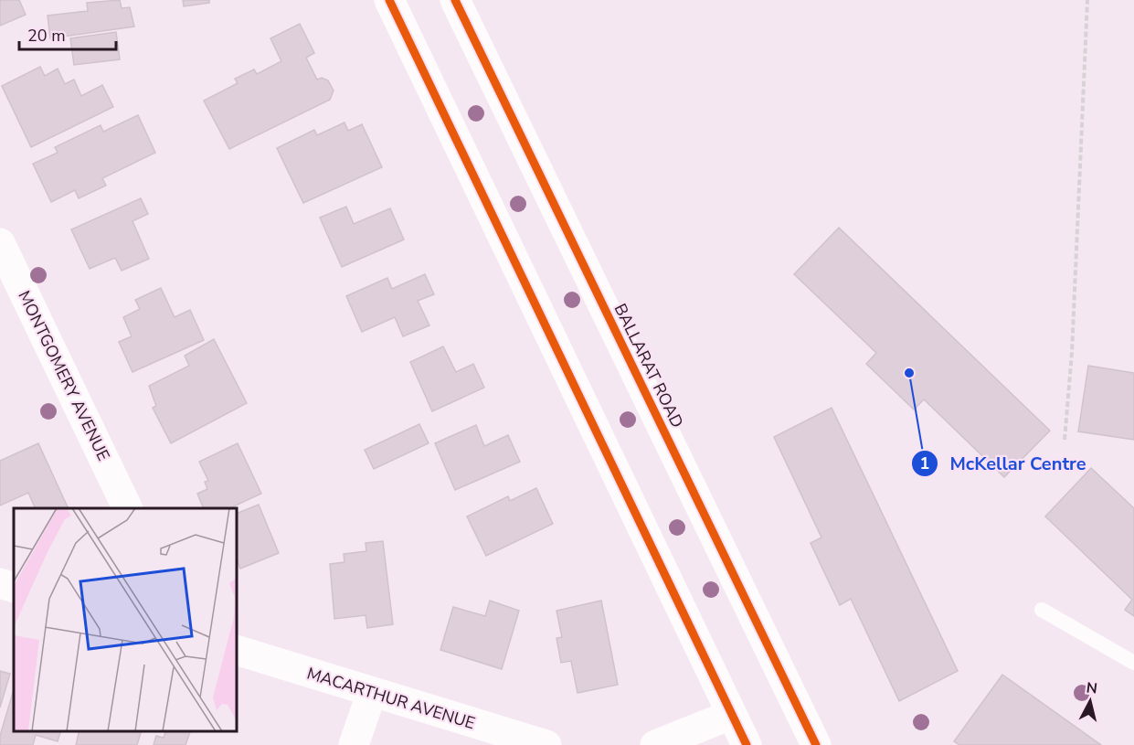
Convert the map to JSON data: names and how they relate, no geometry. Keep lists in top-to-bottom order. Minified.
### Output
{"streets":{"main road":["BALLARAT ROAD","MONTGOMERY AVENUE","MACARTHUR AVENUE"]},"places":["McKellar Centre"],"scale_bar":"20 m","north":"top"}
